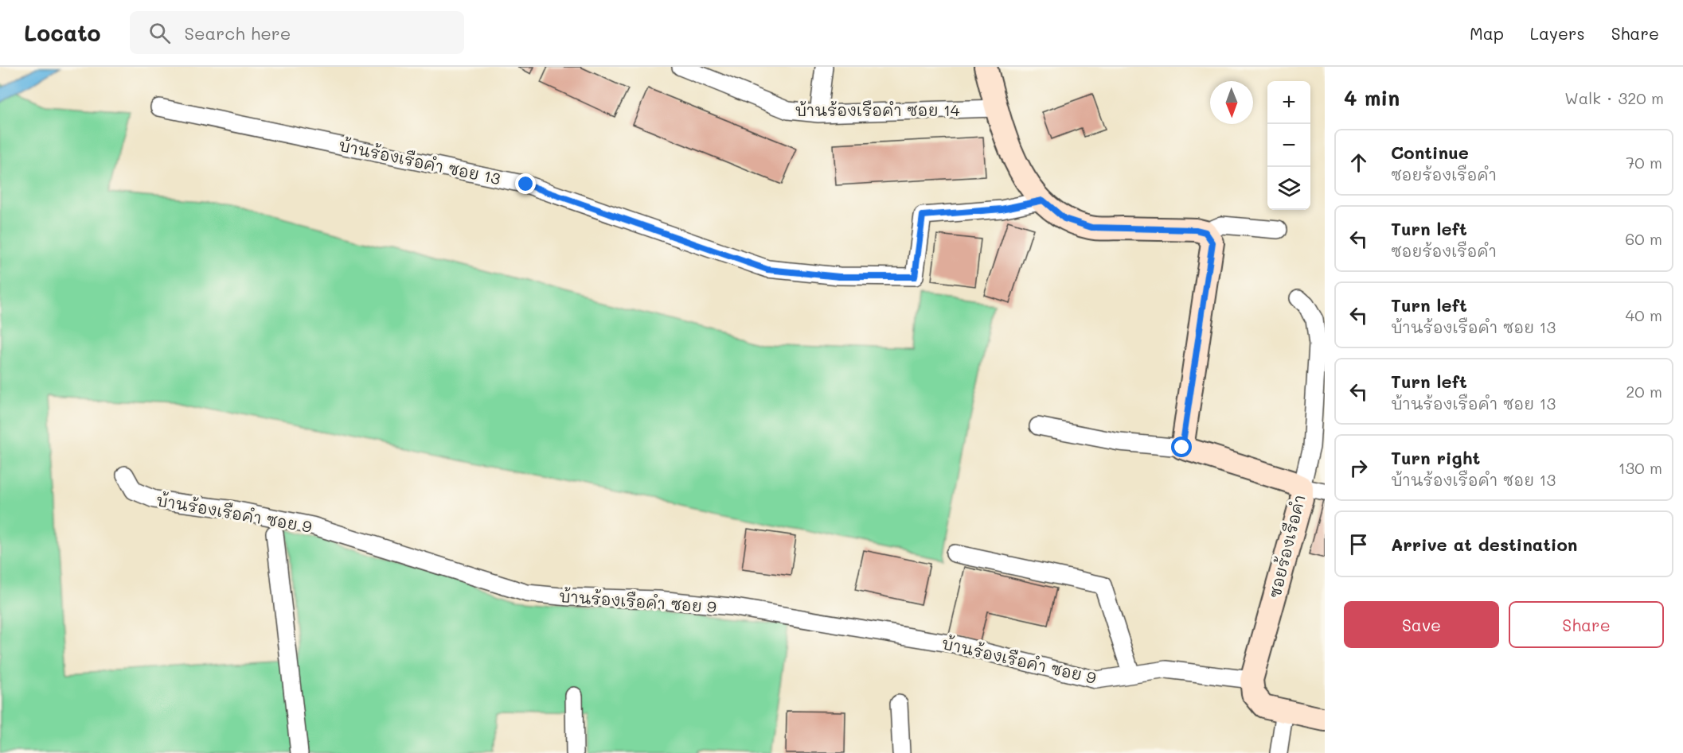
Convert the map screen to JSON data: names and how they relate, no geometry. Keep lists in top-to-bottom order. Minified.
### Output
{"streets":{"street":["บ้านร้องเรือคำ ซอย 14","บ้านร้องเรือคำ ซอย 13","บ้านร้องเรือคำ ซอย 9","ซอยร้องเรือคำ"]},"crossings":[["บ้านร้องเรือคำ ซอย 9","ซอยร้องเรือคำ"]],"north":"bottom","page":{"header":"Locato","search":"Search here","nav":["Map","Layers","Share"],"heading":["4 min","Walk · 320 m"],"map_buttons":["+","−"],"list":[["Continue","ซอยร้องเรือคำ","70 m"],["Turn left","ซอยร้องเรือคำ","60 m"],["Turn left","บ้านร้องเรือคำ ซอย 13","40 m"],["Turn left","บ้านร้องเรือคำ ซอย 13","20 m"],["Turn right","บ้านร้องเรือคำ ซอย 13","130 m"],"Arrive at destination"],"buttons":["Save","Share"]}}
